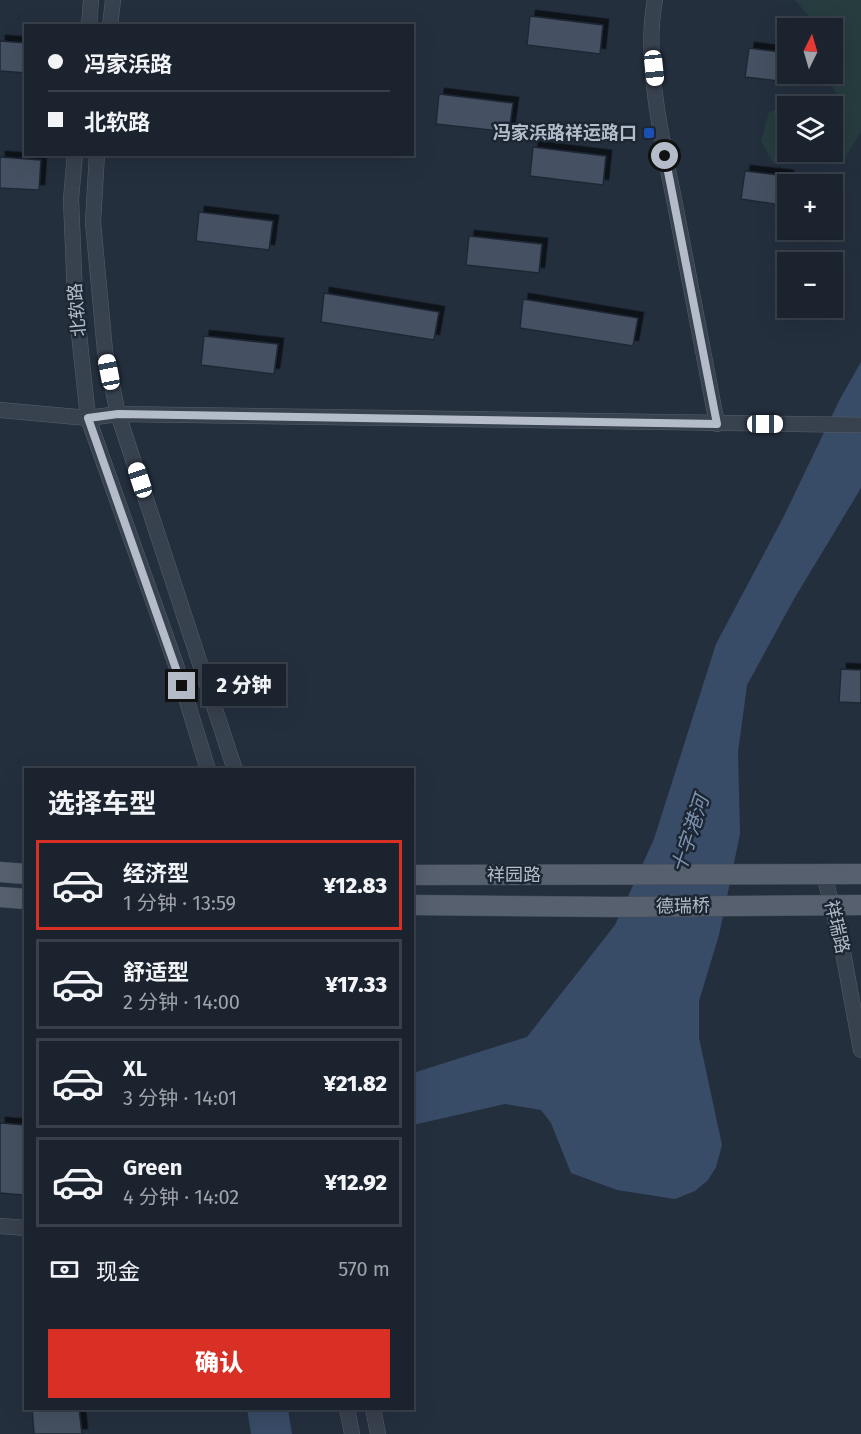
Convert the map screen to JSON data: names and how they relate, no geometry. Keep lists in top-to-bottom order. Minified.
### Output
{"streets":{"main road":["祥园路","德瑞桥"],"street":["北软路","祥瑞路"]},"crossings":[["祥园路","德瑞桥"],["德瑞桥","祥瑞路"]],"water":["十字港河"],"places":{"transit":["冯家浜路祥运路口"]},"north":"top","page":{"map_buttons":["+","−"],"banner":["冯家浜路","北软路"],"bubble":"2 分钟","heading":"选择车型","list":[{"name":"经济型","note":"1 分钟 · 13:59","value":"¥12.83"},{"name":"舒适型","note":"2 分钟 · 14:00","value":"¥17.33"},{"name":"XL","note":"3 分钟 · 14:01","value":"¥21.82"},{"name":"Green","note":"4 分钟 · 14:02","value":"¥12.92"}],"pay":["现金","570 m"],"buttons":"确认"}}
